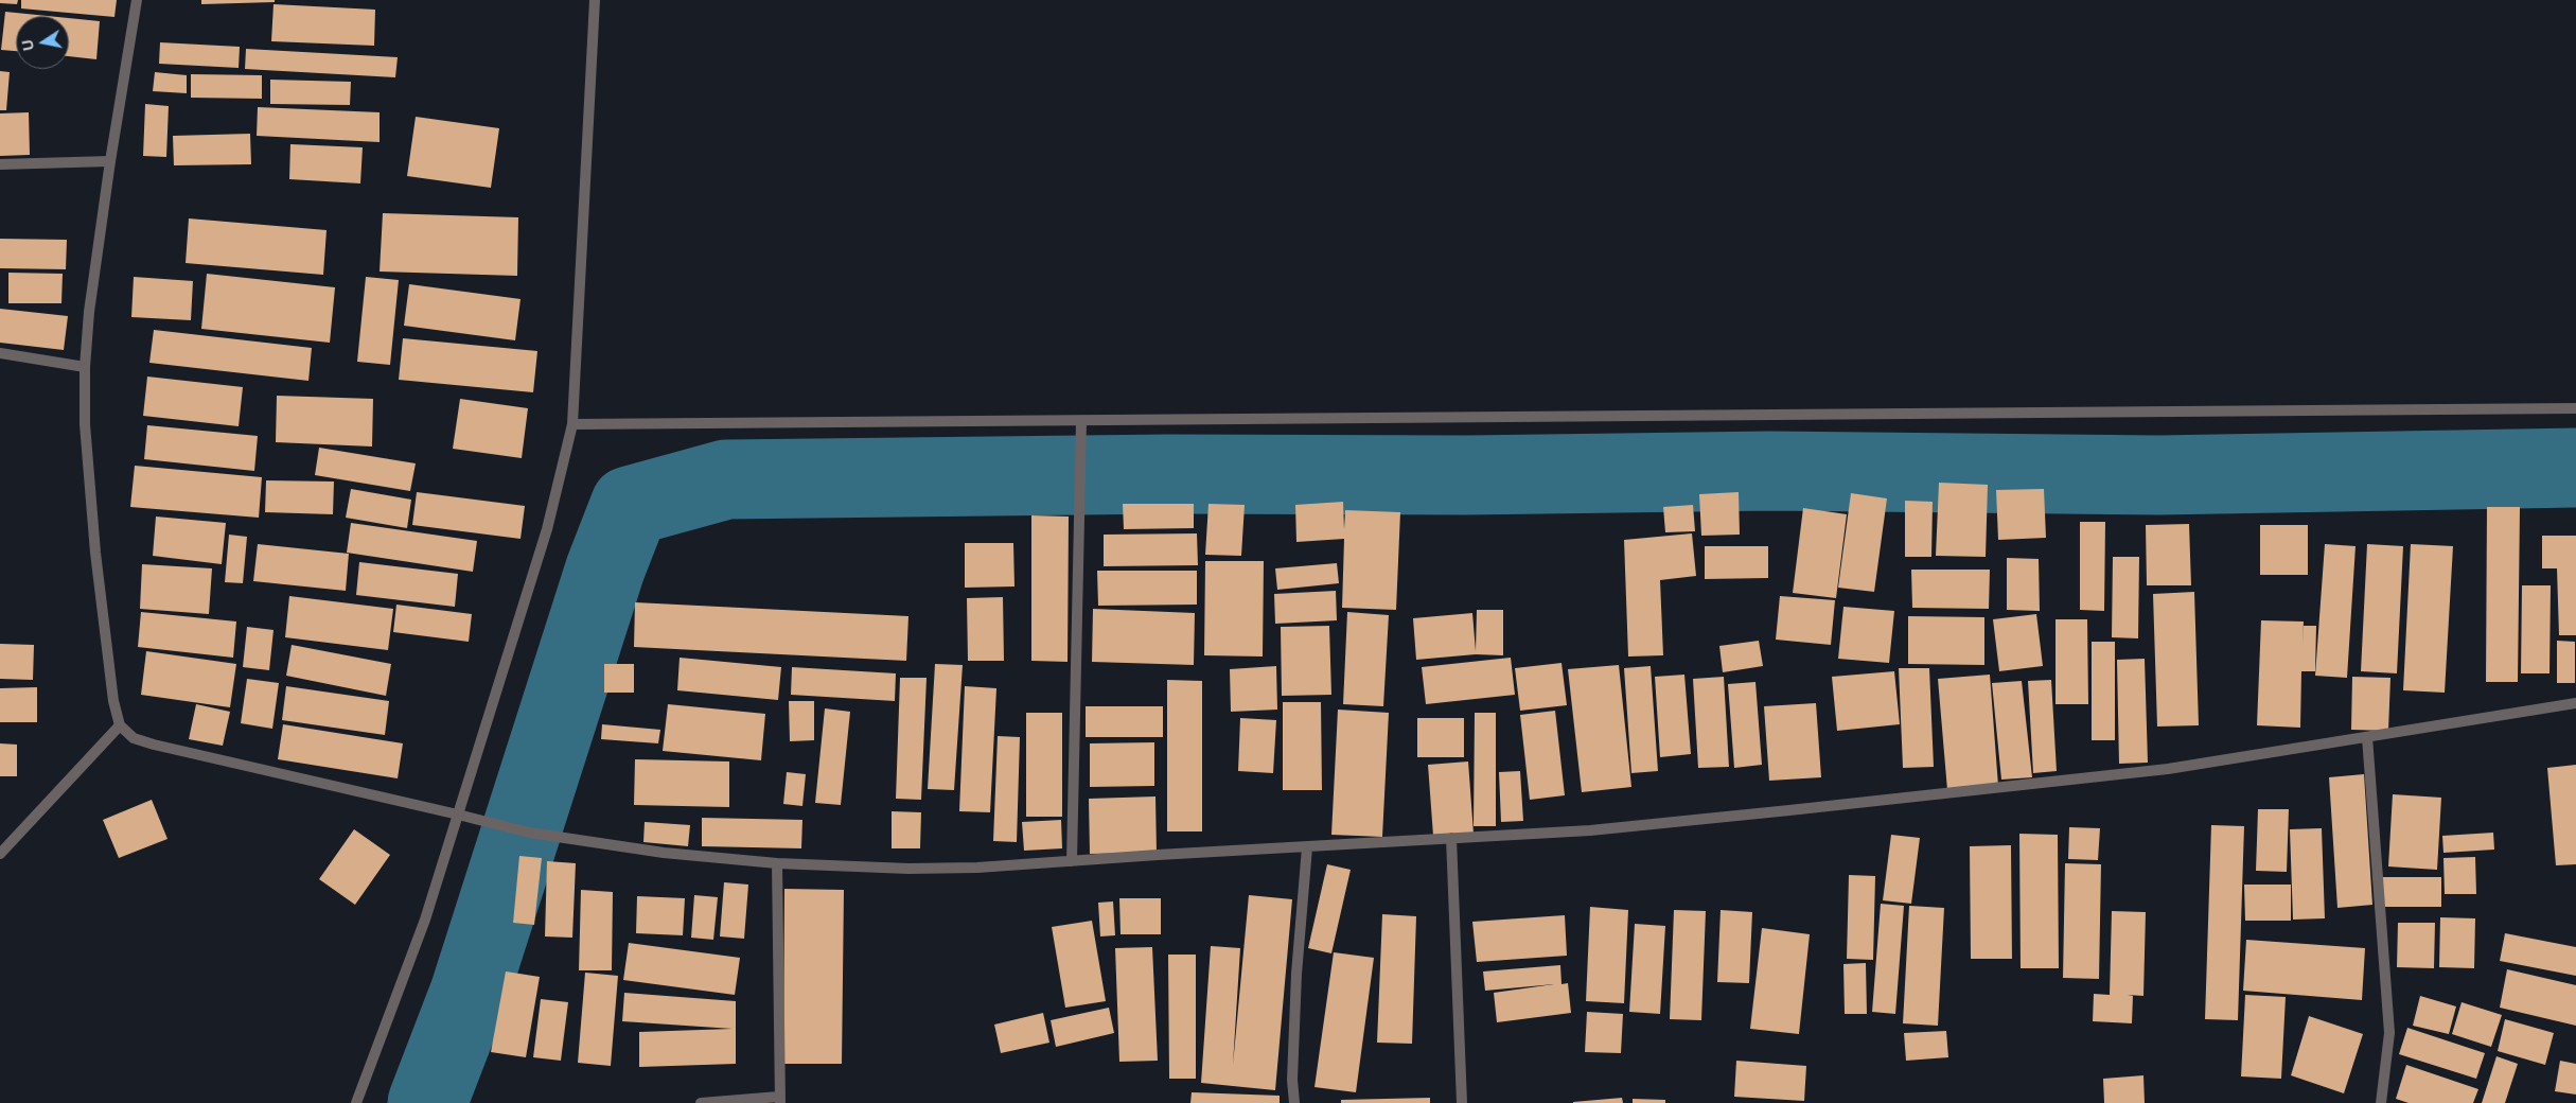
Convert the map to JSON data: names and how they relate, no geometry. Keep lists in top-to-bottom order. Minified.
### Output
{"north":"left"}
